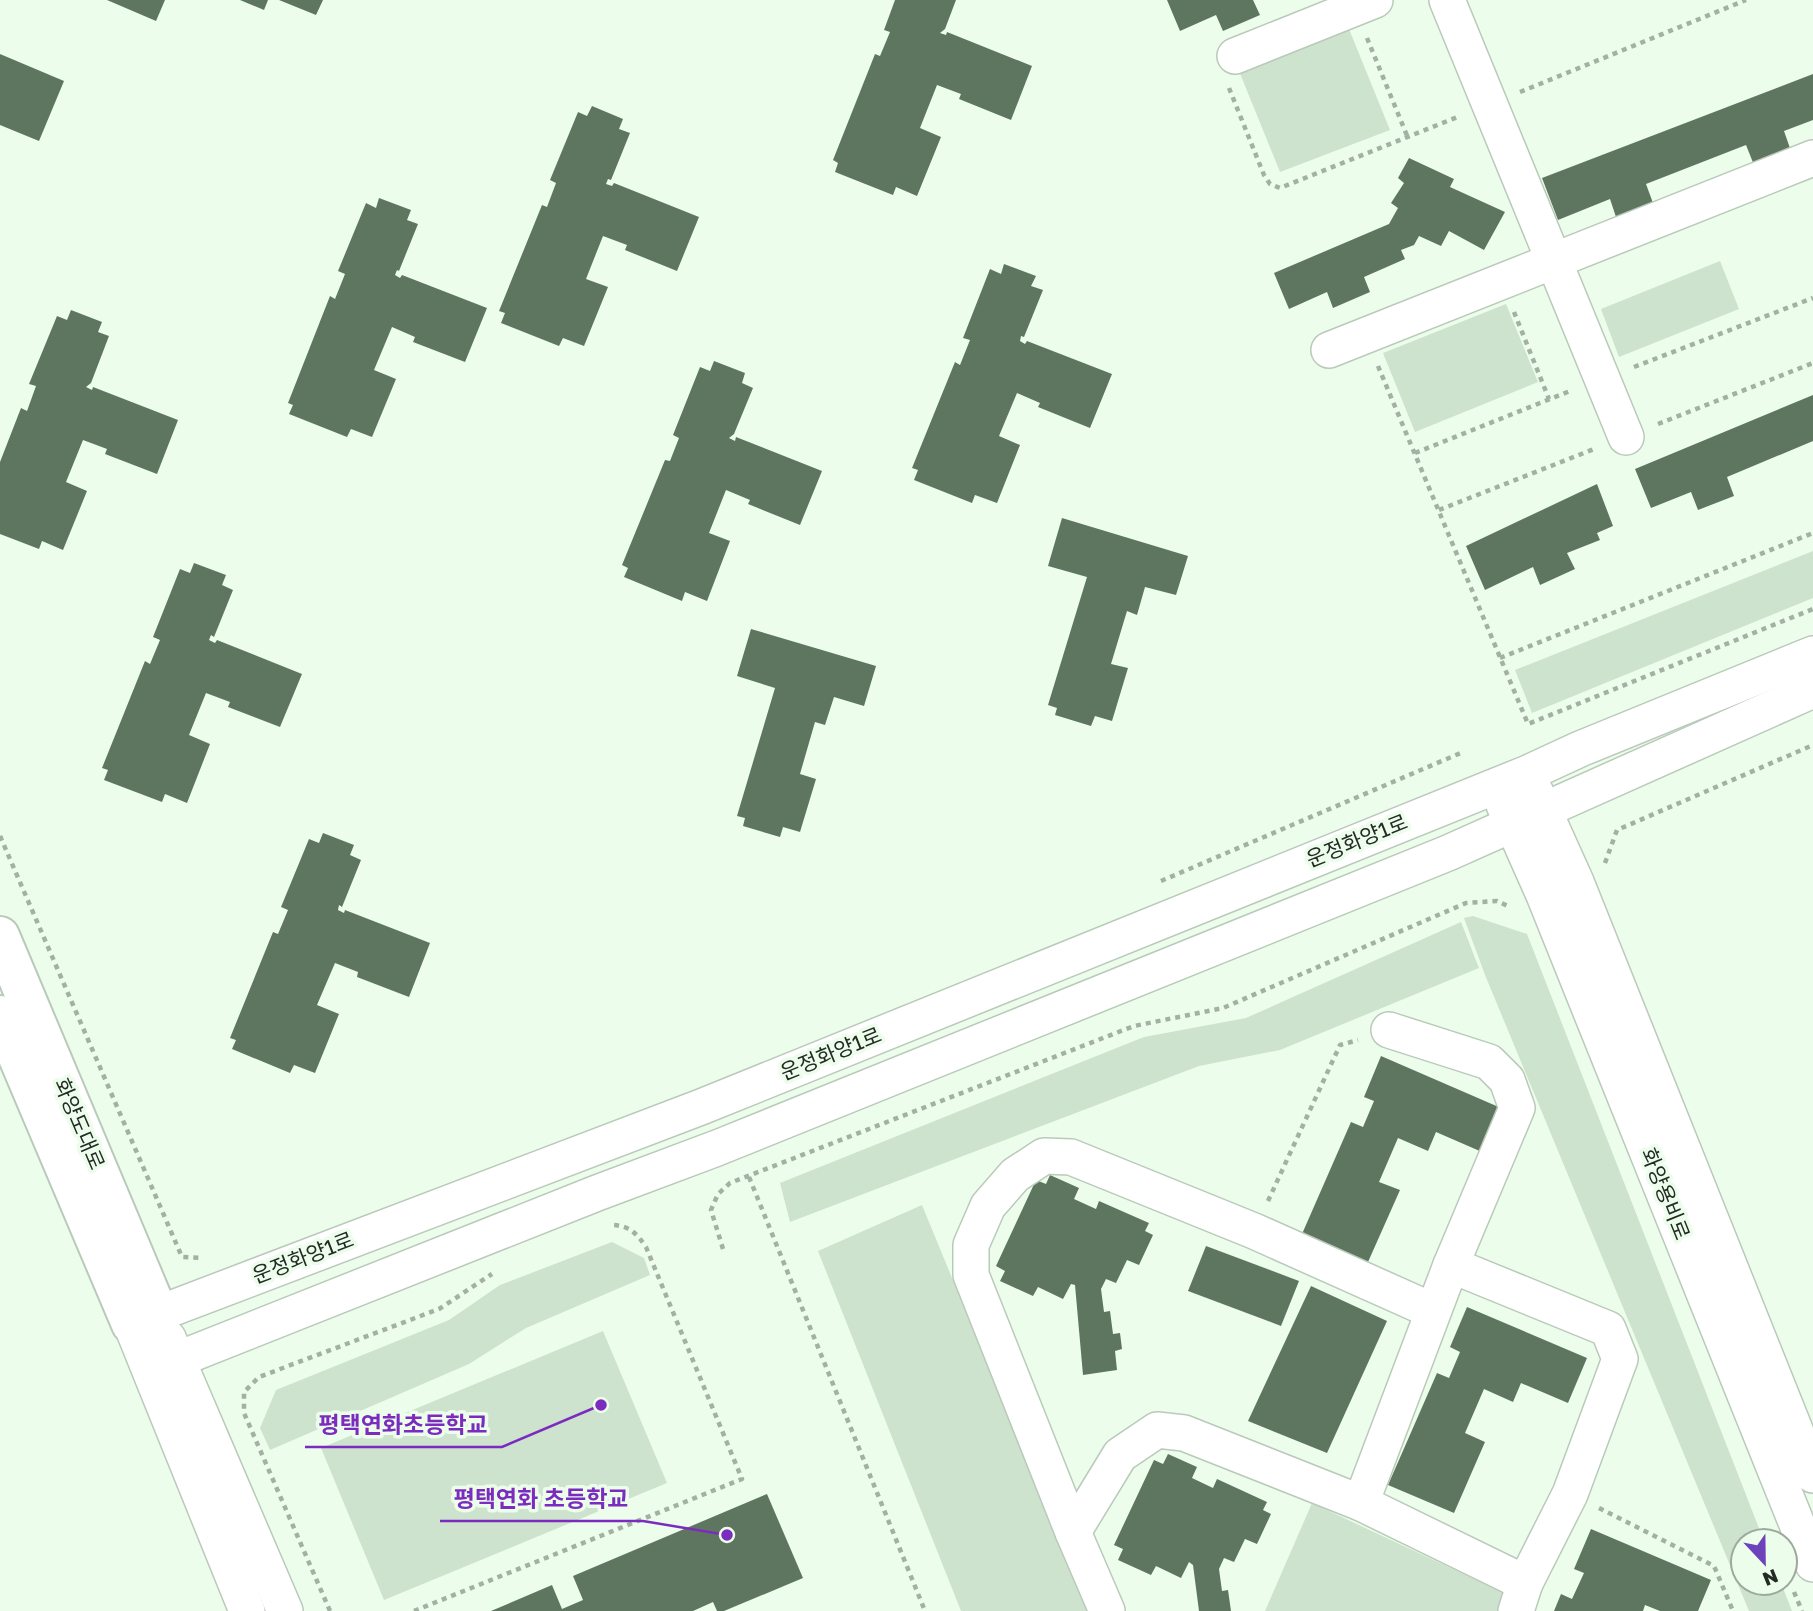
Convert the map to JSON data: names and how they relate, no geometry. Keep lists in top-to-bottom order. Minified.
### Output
{"streets":{"main road":["화양도대로"],"street":["운정화양1로","화양용비로"]},"crossings":[["운정화양1로","화양도대로"],["운정화양1로","화양용비로"]],"places":["평택연화초등학교","평택연화 초등학교"],"north":"bottom"}
